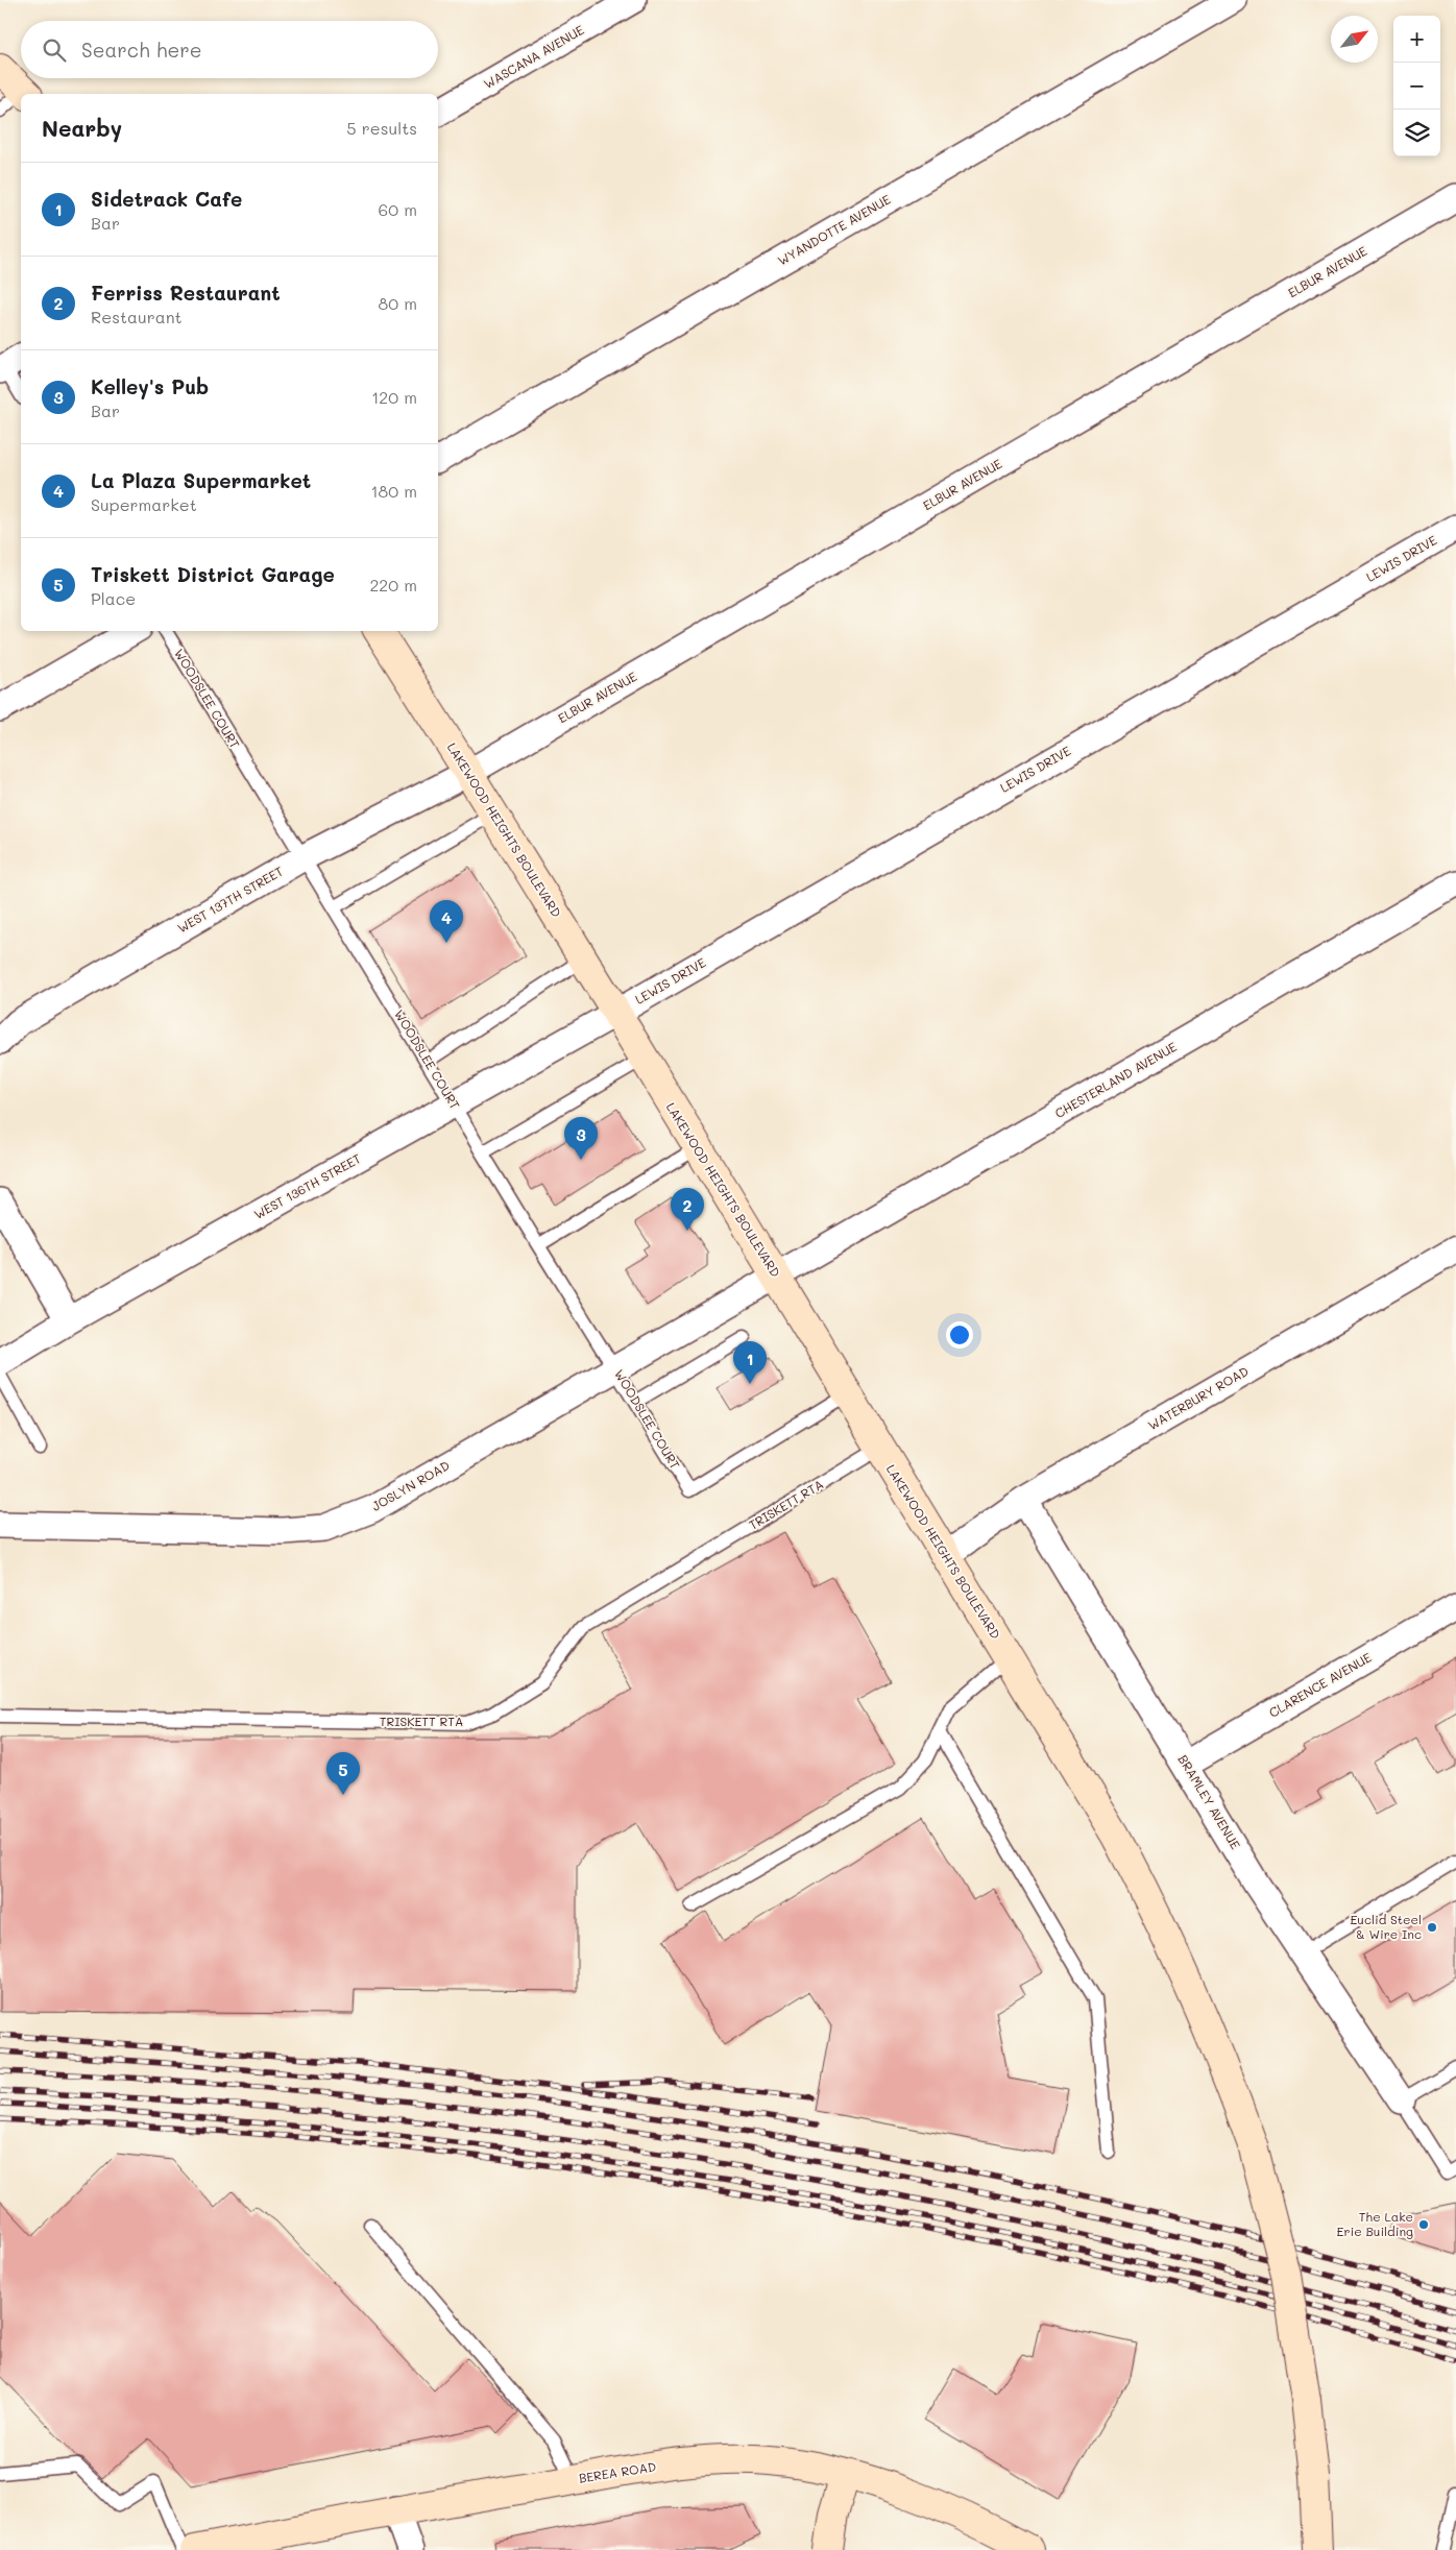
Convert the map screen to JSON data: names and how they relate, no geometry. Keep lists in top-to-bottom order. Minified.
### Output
{"streets":{"main road":["LAKEWOOD HEIGHTS BOULEVARD","BEREA ROAD"],"street":["WASCANA AVENUE","WYANDOTTE AVENUE","ELBUR AVENUE","LEWIS DRIVE","WEST 137TH STREET","CHESTERLAND AVENUE","WEST 136TH STREET","WATERBURY ROAD","JOSLYN ROAD","CLARENCE AVENUE","BRAMLEY AVENUE"],"lane":["WOODSLEE COURT","TRISKETT RTA"]},"crossings":[["ELBUR AVENUE","LAKEWOOD HEIGHTS BOULEVARD"],["ELBUR AVENUE","WEST 137TH STREET"],["LEWIS DRIVE","LAKEWOOD HEIGHTS BOULEVARD"],["LEWIS DRIVE","WEST 136TH STREET"],["WOODSLEE COURT","LAKEWOOD HEIGHTS BOULEVARD"],["WOODSLEE COURT","WEST 137TH STREET"],["WOODSLEE COURT","WEST 136TH STREET"],["WOODSLEE COURT","JOSLYN ROAD"],["LAKEWOOD HEIGHTS BOULEVARD","WEST 137TH STREET"],["LAKEWOOD HEIGHTS BOULEVARD","CHESTERLAND AVENUE"],["LAKEWOOD HEIGHTS BOULEVARD","WEST 136TH STREET"],["LAKEWOOD HEIGHTS BOULEVARD","WATERBURY ROAD"],["LAKEWOOD HEIGHTS BOULEVARD","JOSLYN ROAD"],["LAKEWOOD HEIGHTS BOULEVARD","TRISKETT RTA"],["CHESTERLAND AVENUE","JOSLYN ROAD"],["WATERBURY ROAD","BRAMLEY AVENUE"],["CLARENCE AVENUE","BRAMLEY AVENUE"]],"places":["Euclid Steel & Wire Inc","The Lake Erie Building"],"north":"top right","page":{"map_buttons":["+","−"],"search":"Search here","heading":["Nearby","5 results"],"list":[{"mark":"1","name":"Sidetrack Cafe","note":"Bar","value":"60 m"},{"mark":"2","name":"Ferriss Restaurant","note":"Restaurant","value":"80 m"},{"mark":"3","name":"Kelley's Pub","note":"Bar","value":"120 m"},{"mark":"4","name":"La Plaza Supermarket","note":"Supermarket","value":"180 m"},{"mark":"5","name":"Triskett District Garage","note":"Place","value":"220 m"}],"pins":["4","3","2","1","5"]}}
